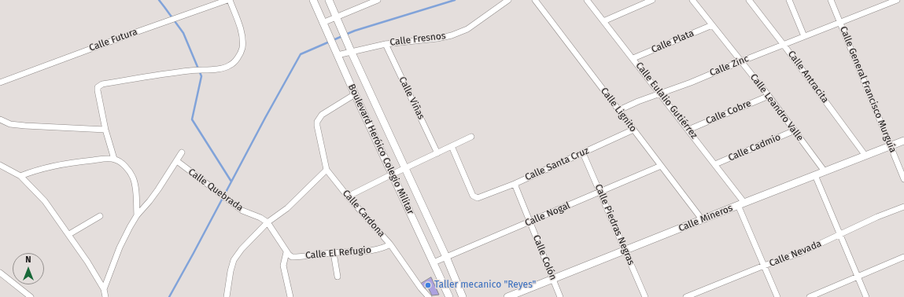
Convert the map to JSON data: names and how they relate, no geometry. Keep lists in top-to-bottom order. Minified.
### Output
{"streets":{"street":["Calle Fresnos","Calle Futura","Calle Plata","Calle Zinc","Calle Antracita","Calle General Francisco Murguía","Calle Viñas","Calle Eulalio Gutiérrez","Calle Leandro Valle","Calle Lignito","Calle Cobre","Calle Cadmio","Boulevard Heróico Colegio Militar","Calle Santa Cruz","Calle Quebrada","Calle Cardona","Calle Nogal","Calle Mineros","Calle Piedras Negras","Calle El Refugio","Calle Nevada","Calle Colón"]},"crossings":[["Calle Fresnos","Calle Viñas"],["Calle Fresnos","Boulevard Heróico Colegio Militar"],["Calle Plata","Calle Eulalio Gutiérrez"],["Calle Plata","Calle Leandro Valle"],["Calle Zinc","Calle Antracita"],["Calle Zinc","Calle General Francisco Murguía"],["Calle Zinc","Calle Eulalio Gutiérrez"],["Calle Zinc","Calle Leandro Valle"],["Calle Zinc","Calle Lignito"],["Calle Antracita","Calle Mineros"],["Calle General Francisco Murguía","Calle Mineros"],["Calle Eulalio Gutiérrez","Calle Cobre"],["Calle Eulalio Gutiérrez","Calle Cadmio"],["Calle Eulalio Gutiérrez","Calle Mineros"],["Calle Eulalio Gutiérrez","Calle Nevada"],["Calle Leandro Valle","Calle Cobre"],["Calle Leandro Valle","Calle Cadmio"],["Calle Leandro Valle","Calle Mineros"],["Calle Lignito","Calle Santa Cruz"],["Calle Lignito","Calle Nogal"],["Calle Lignito","Calle Mineros"],["Boulevard Heróico Colegio Militar","Calle Cardona"],["Boulevard Heróico Colegio Militar","Calle Nogal"],["Calle Santa Cruz","Calle Piedras Negras"],["Calle Santa Cruz","Calle Colón"],["Calle Quebrada","Calle El Refugio"],["Calle Cardona","Calle El Refugio"],["Calle Nogal","Calle Piedras Negras"],["Calle Nogal","Calle Colón"],["Calle Mineros","Calle Piedras Negras"],["Calle Mineros","Calle Colón"]],"places":["Taller mecanico \"Reyes\""],"north":"top"}
